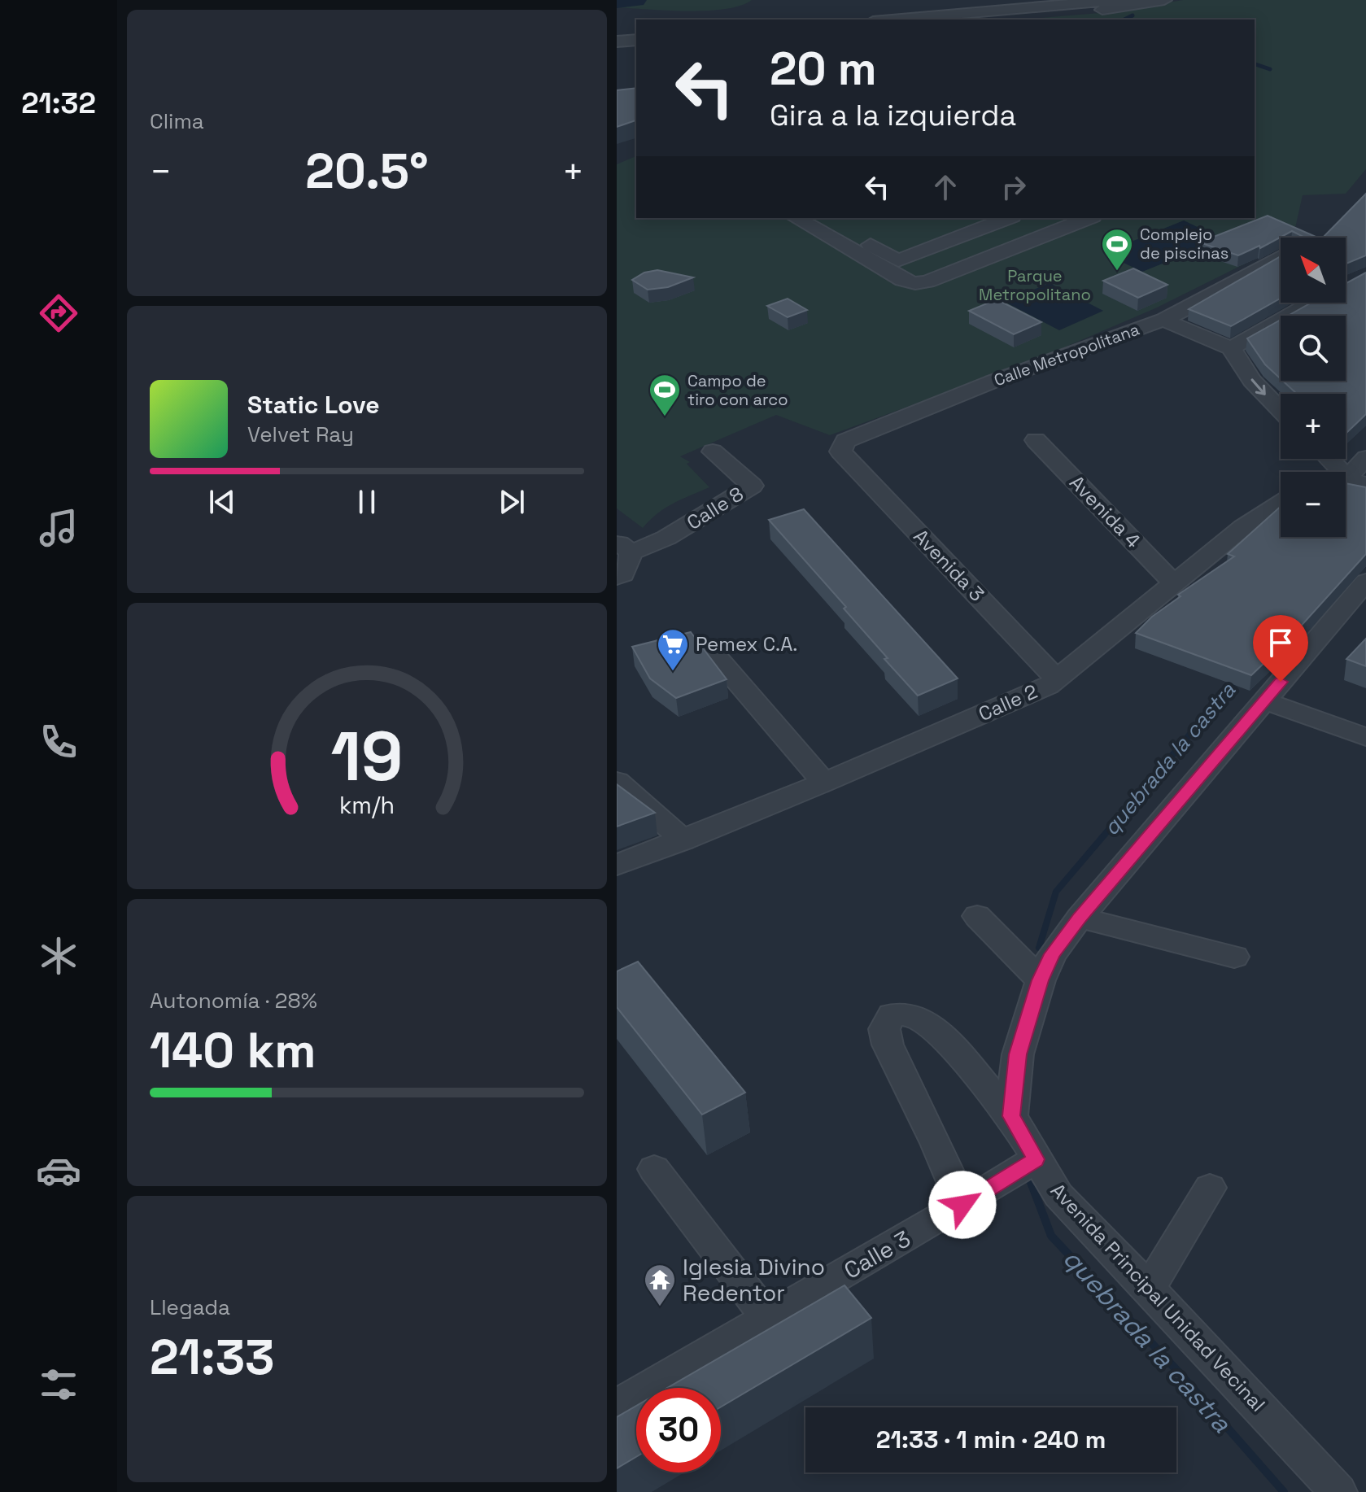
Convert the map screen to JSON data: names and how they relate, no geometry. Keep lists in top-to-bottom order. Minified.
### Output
{"streets":{"street":["Calle Metropolitana","Calle 8","Avenida 4","Avenida 3","Calle 2","Calle 3","Avenida Principal Unidad Vecinal"]},"crossings":[["Calle Metropolitana","Avenida 3"],["Avenida 4","Calle 2"],["Avenida 3","Calle 2"],["Calle 3","Avenida Principal Unidad Vecinal"]],"water":["quebrada la castra"],"parks":["Parque Metropolitano"],"places":{"sports":["Complejo de piscinas","Campo de tiro con arco"],"supermarket":["Pemex C.A."],"temple":["Iglesia Divino Redentor"]},"north":"top left","page":{"tabs":"21:32","tile":["Clima",["Autonomía · 28%","140 km"],["Llegada","21:33"]],"turn":["20 m","Gira a la izquierda"],"heat":["−","20.5°","+"],"map_buttons":["+","−"],"song":["Static Love","Velvet Ray"],"limit":"30","trip":"21:33 · 1 min · 240 m","gauge":["19","km/h"]}}
